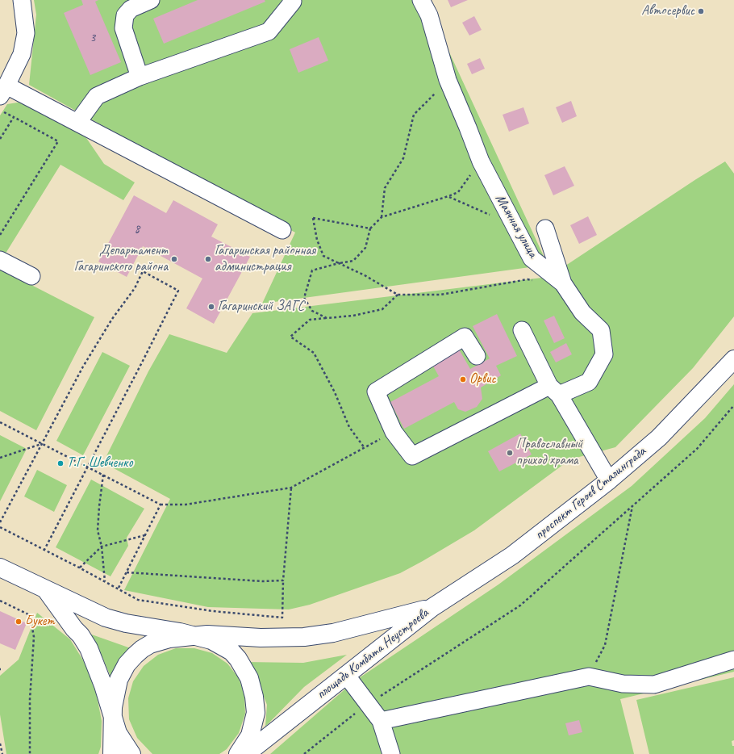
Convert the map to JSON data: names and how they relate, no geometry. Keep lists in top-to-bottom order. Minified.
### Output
{"streets":{"main road":["проспект Героев Сталинграда","площадь Комбата Неустроева"],"street":["Маячная улица"]},"crossings":[["проспект Героев Сталинграда","площадь Комбата Неустроева"]],"places":["Автосервис","Департамент Гагаринского района","Гагаринская районная администрация","Гагаринский ЗАГС","Орвис","Православный приход храма","Т.Г. Шевченко","Букет"],"house_numbers":["3","8"]}
